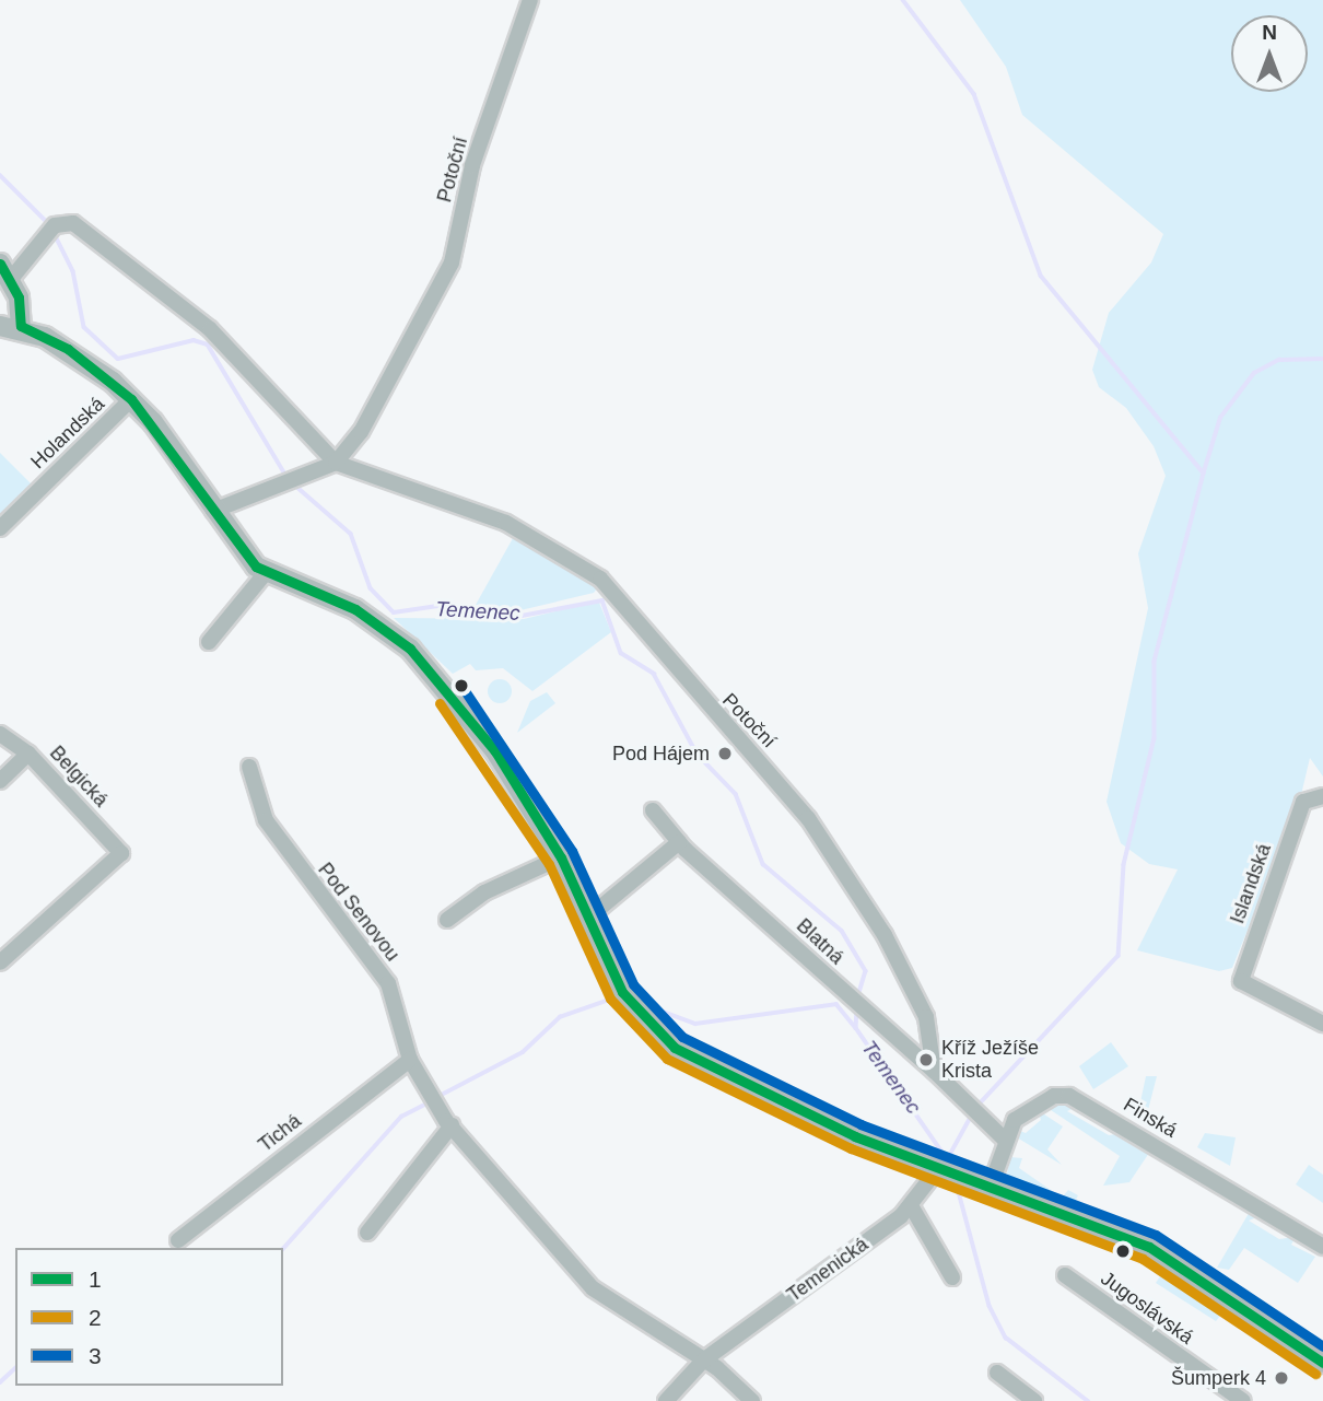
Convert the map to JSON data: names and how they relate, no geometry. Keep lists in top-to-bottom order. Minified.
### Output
{"streets":{"street":["Potoční","Holandská","Belgická","Islandská","Pod Senovou","Blatná","Finská","Tichá","Temenická","Jugoslávská"]},"crossings":[["Potoční","Blatná"],["Pod Senovou","Tichá"],["Pod Senovou","Temenická"]],"water":["Temenec"],"places":["Pod Hájem","Kříž Ježíše Krista","Šumperk 4"],"lines":["transit line 1","transit line 3","transit line 2"],"legend":["1","2","3"],"north":"top"}
